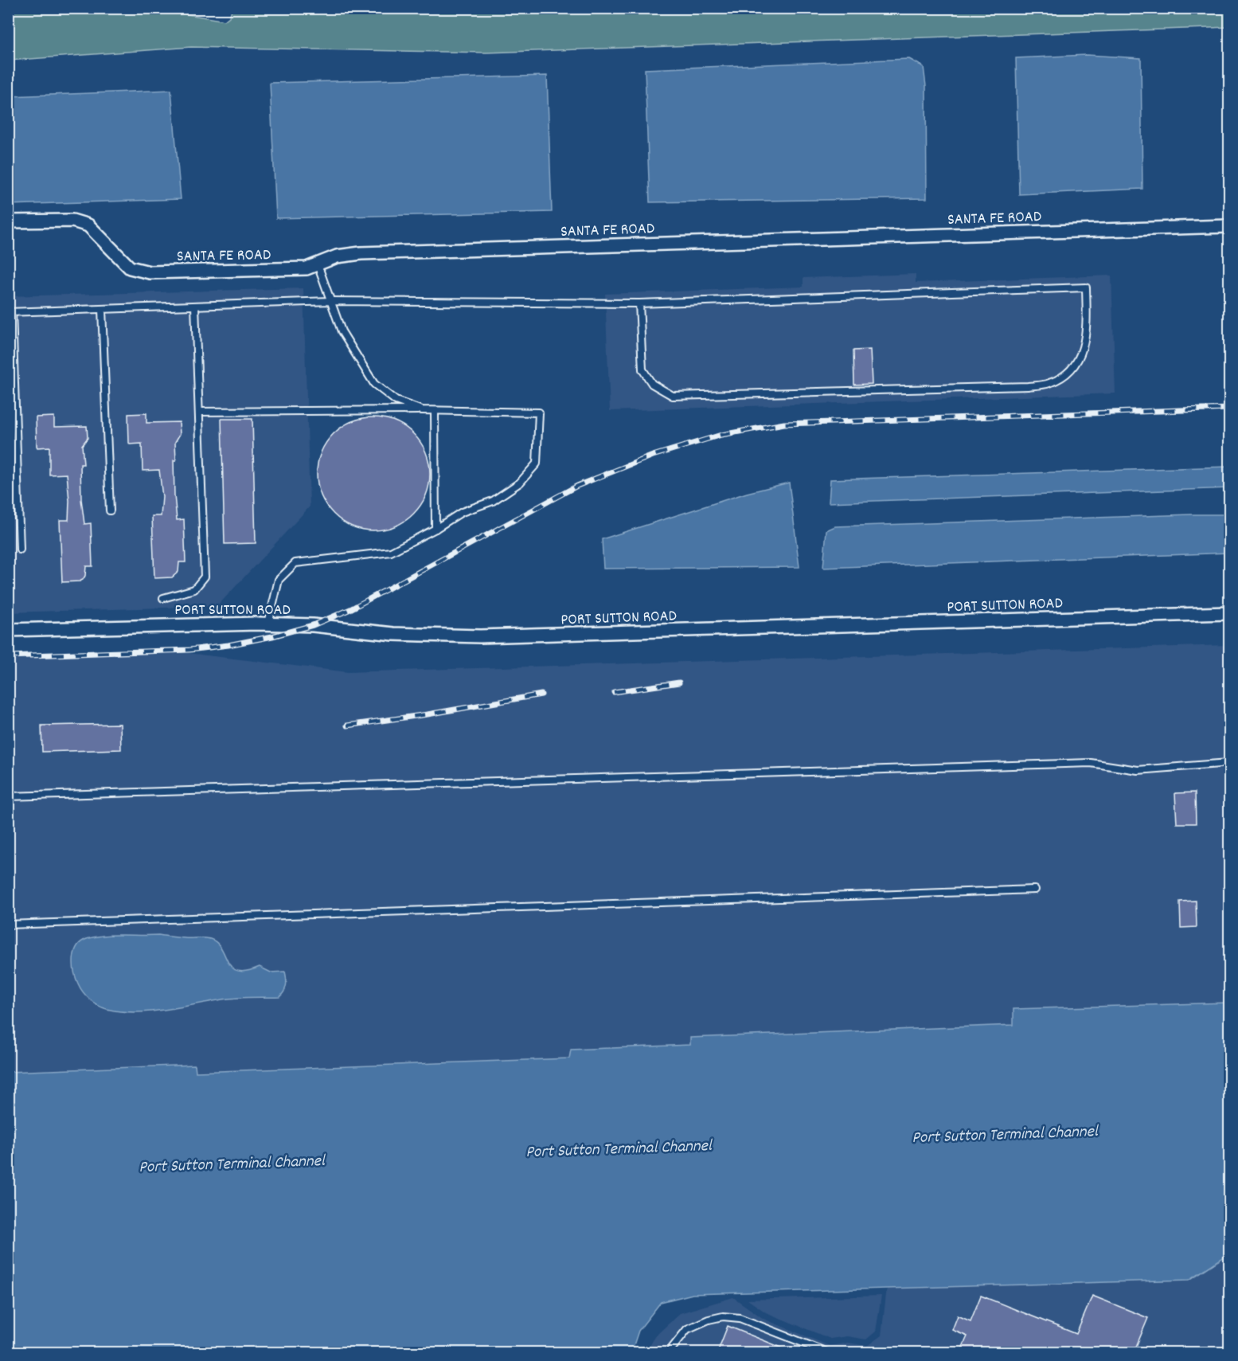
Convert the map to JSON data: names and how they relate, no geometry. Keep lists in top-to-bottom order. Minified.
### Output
{"streets":{"street":["SANTA FE ROAD","PORT SUTTON ROAD"]},"water":["Port Sutton Terminal Channel"]}
